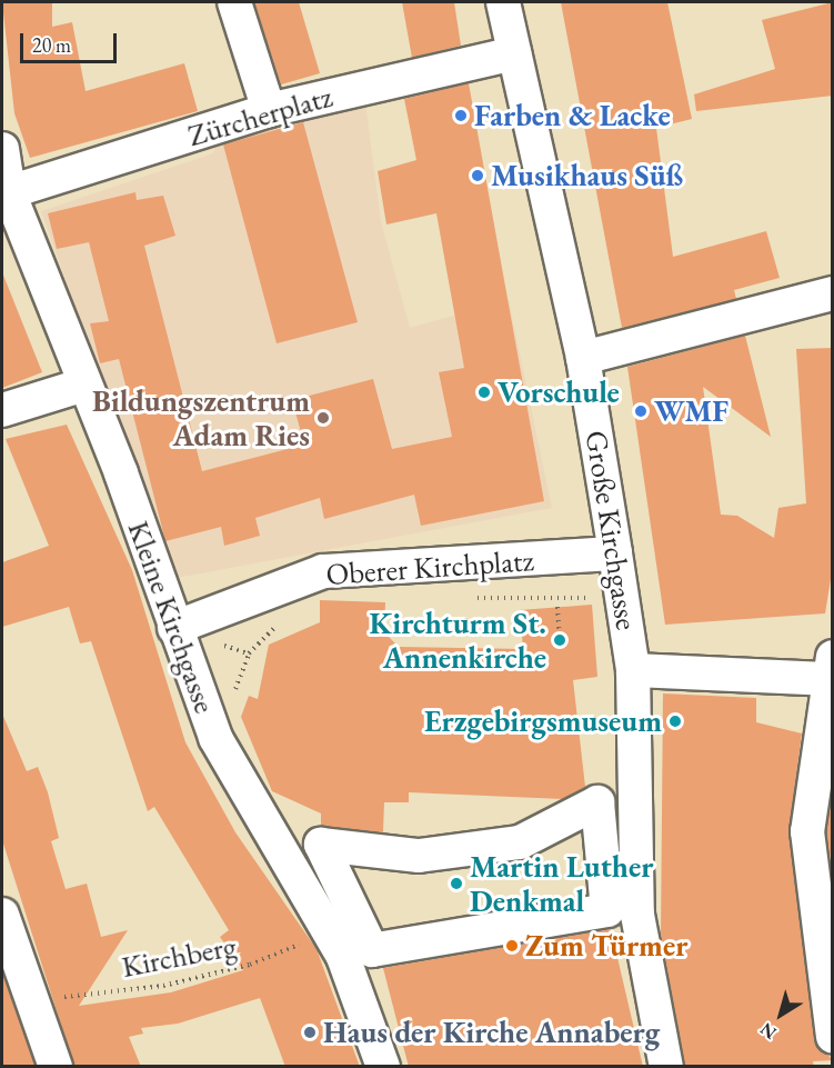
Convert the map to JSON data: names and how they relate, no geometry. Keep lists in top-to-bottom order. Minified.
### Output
{"streets":{"street":["Zürcherplatz","Große Kirchgasse","Oberer Kirchplatz","Kleine Kirchgasse"],"path":["Kirchberg"]},"crossings":[["Zürcherplatz","Große Kirchgasse"],["Zürcherplatz","Kleine Kirchgasse"],["Große Kirchgasse","Oberer Kirchplatz"],["Oberer Kirchplatz","Kleine Kirchgasse"],["Kleine Kirchgasse","Kirchberg"]],"places":["Farben & Lacke","Musikhaus Süß","Vorschule","WMF","Bildungszentrum Adam Ries","Kirchturm St. Annenkirche","Erzgebirgsmuseum","Martin Luther Denkmal","Zum Türmer","Haus der Kirche Annaberg"],"scale_bar":"20 m","north":"bottom left"}
